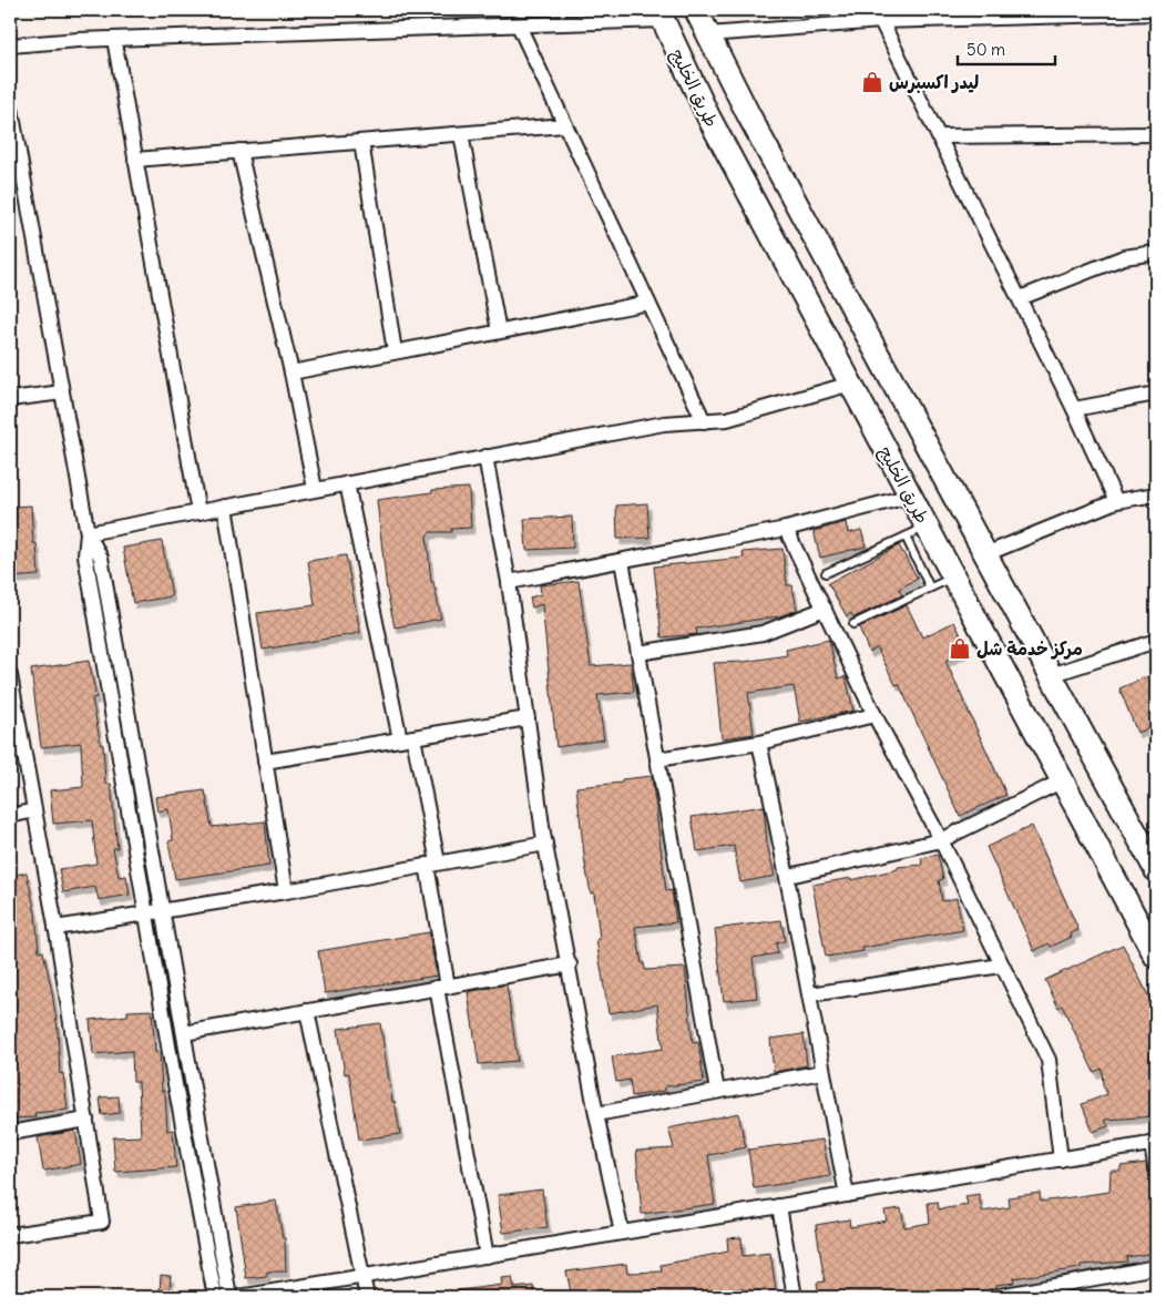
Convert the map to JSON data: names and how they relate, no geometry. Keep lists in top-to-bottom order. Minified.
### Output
{"streets":{"main road":["طريق الخليج"]},"places":{"shop":["ليدر اكسبرس","مركز خدمة شل"]},"scale_bar":"50 m"}
